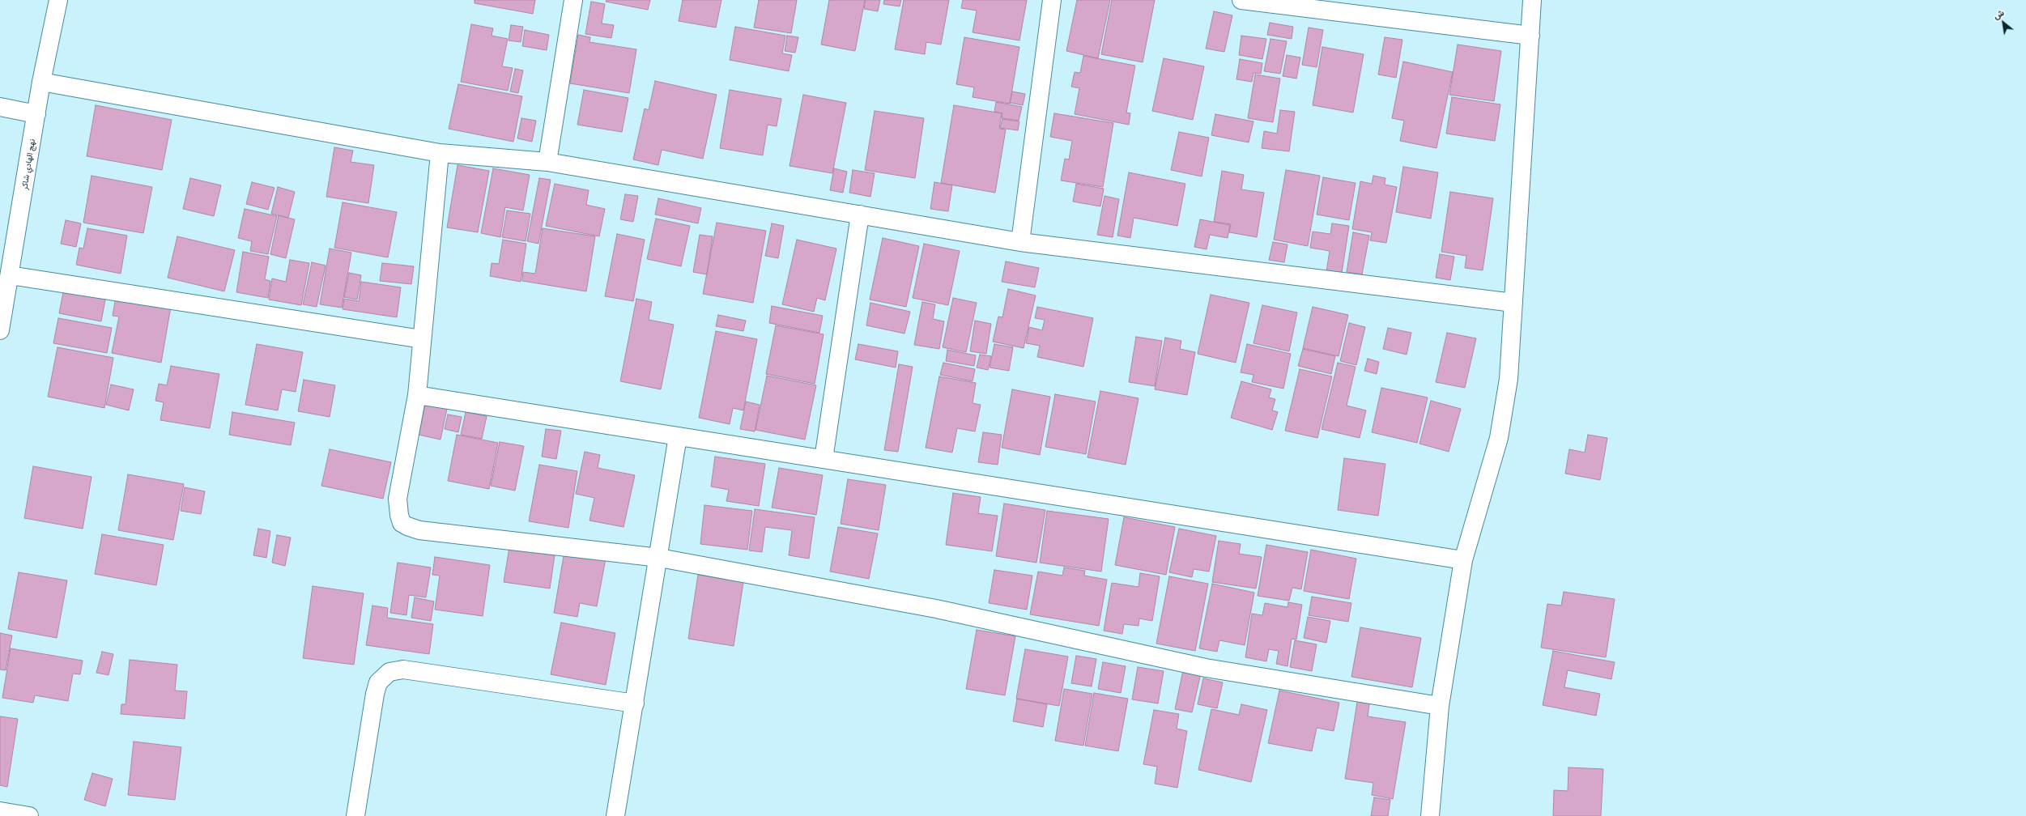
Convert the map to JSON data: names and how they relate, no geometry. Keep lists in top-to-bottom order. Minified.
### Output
{"streets":{"street":["نهج الهادي شاكر"]},"north":"top left"}
